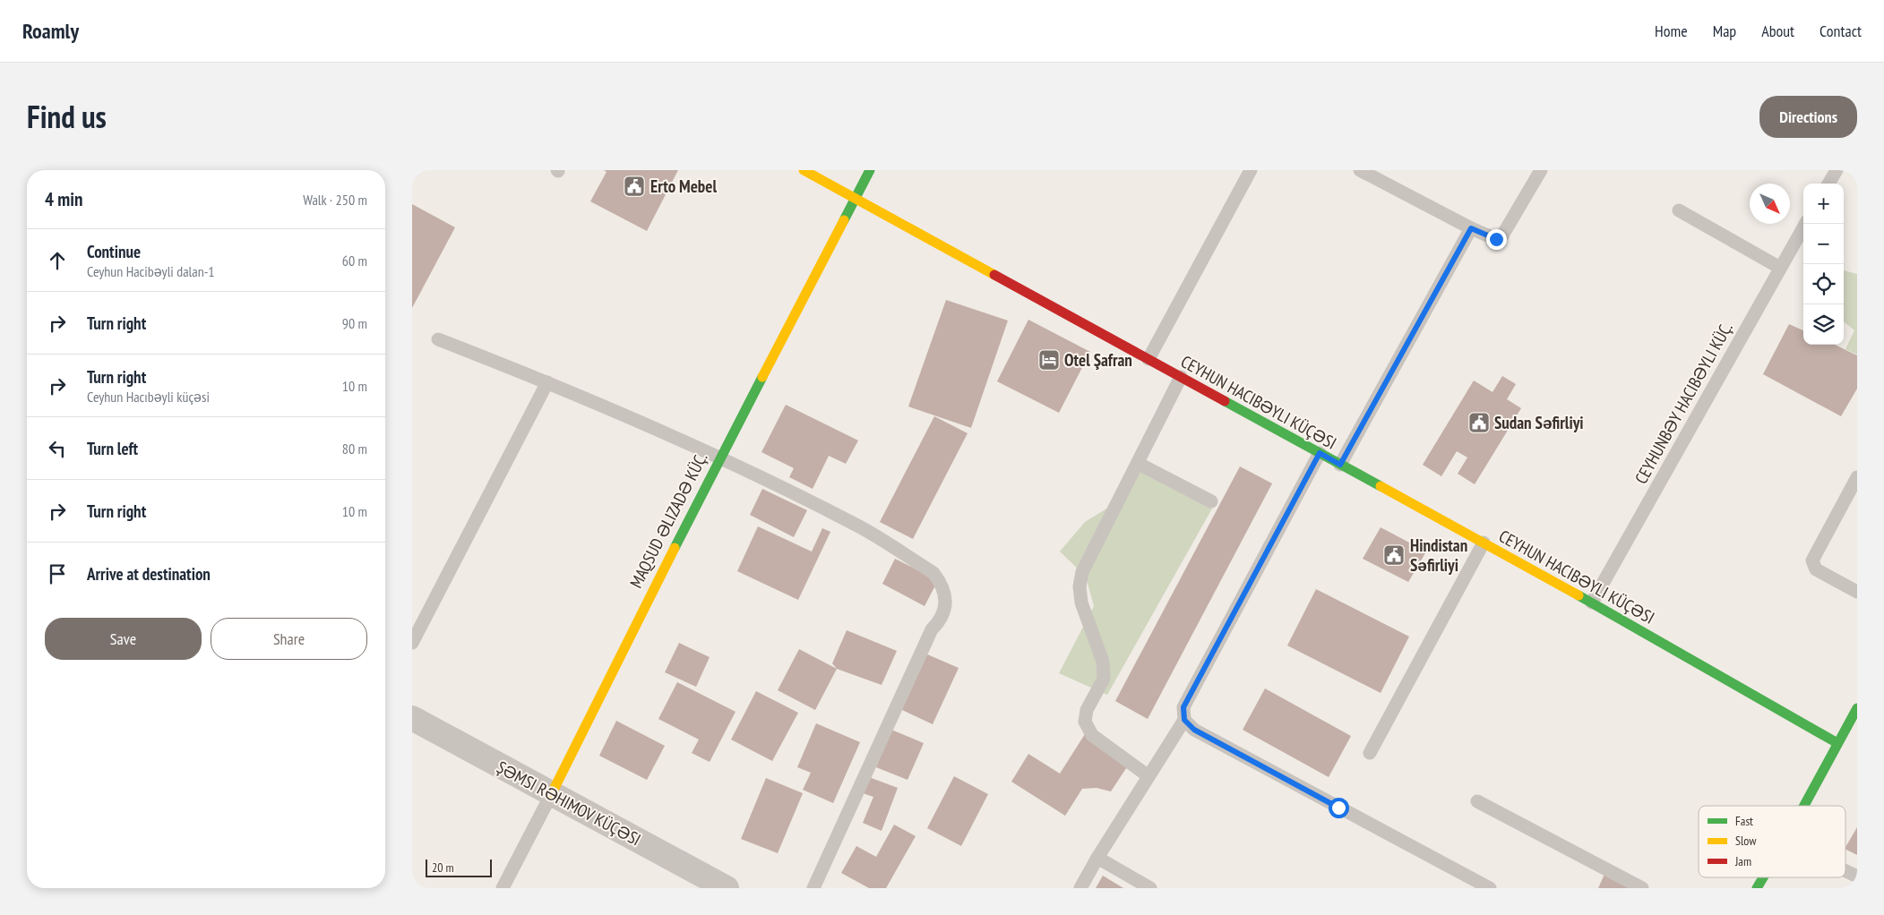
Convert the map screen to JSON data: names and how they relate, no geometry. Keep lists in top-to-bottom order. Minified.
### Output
{"streets":{"street":["MAQSUD ƏLIZADƏ KÜÇ.","ŞƏMSI RƏHIMOV KÜÇƏSI"]},"crossings":[["MAQSUD ƏLIZADƏ KÜÇ.","ŞƏMSI RƏHIMOV KÜÇƏSI"]],"places":{"public building":["Erto Mebel","Sudan Səfirliyi","Hindistan Səfirliyi"],"hotel":["Otel Şafran"]},"legend":["Fast","Slow","Jam"],"scale_bar":"20 m","north":"bottom right","page":{"header":"Roamly","nav":["Home","Map","About","Contact"],"title":"Find us","buttons":["Directions",["Save","Share"]],"heading":["4 min","Walk · 250 m"],"map_buttons":["+","−"],"list":[["Continue","Ceyhun Hacibəyli dalan-1","60 m"],["Turn right","90 m"],["Turn right","Ceyhun Hacıbəyli küçəsi","10 m"],["Turn left","80 m"],["Turn right","10 m"],"Arrive at destination"],"scale":"20 m"}}
